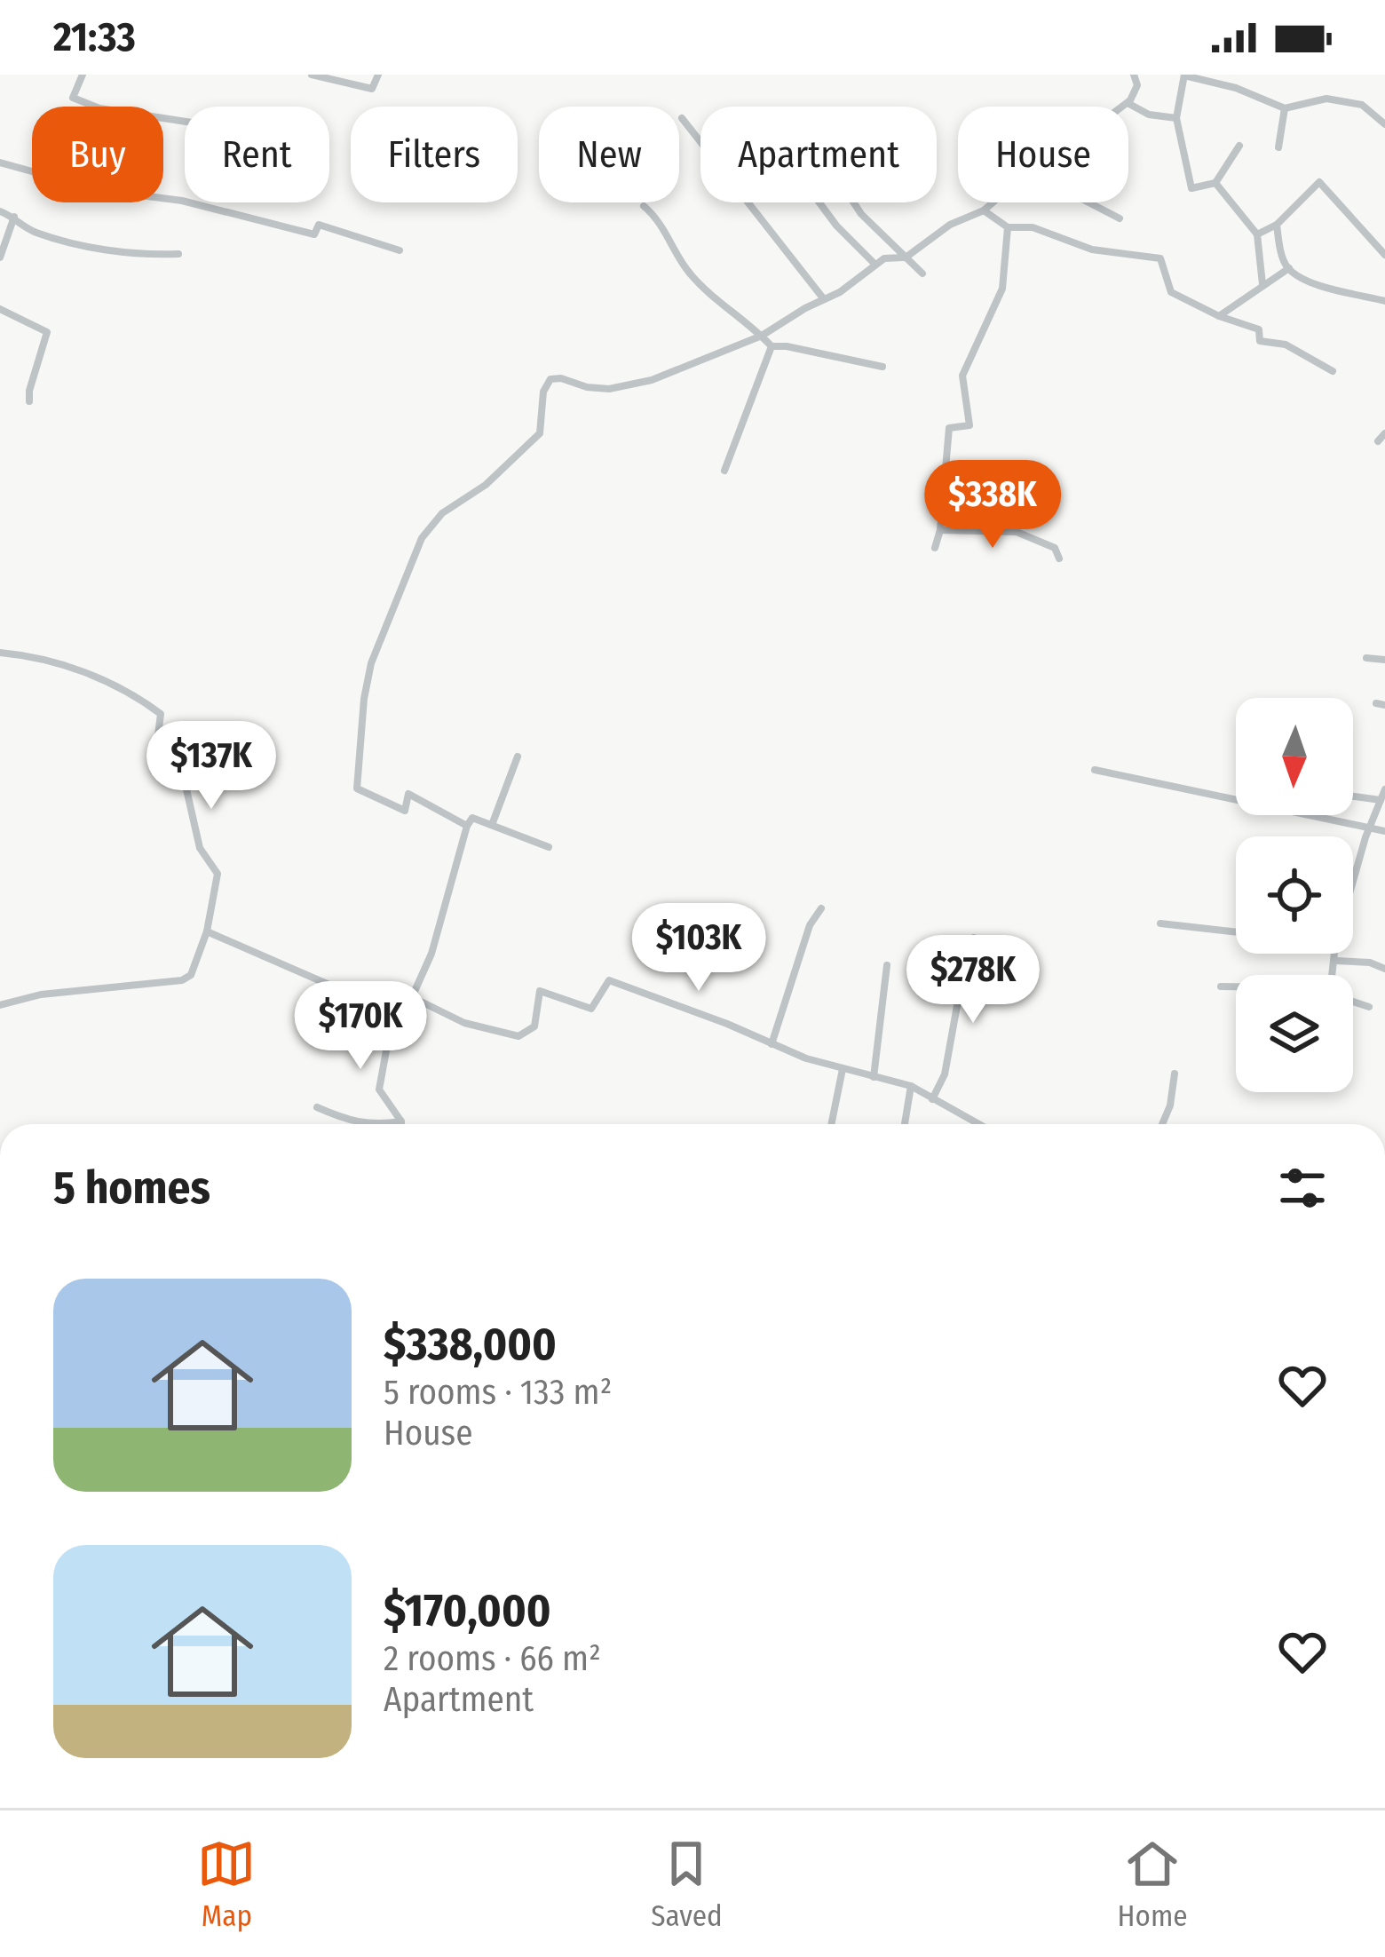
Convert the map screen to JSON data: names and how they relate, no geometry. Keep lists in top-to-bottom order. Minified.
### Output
{"north":"bottom","page":{"status":"21:33","chip":["Buy","Rent","Filters","New","Apartment","House"],"price":["$338K","$137K","$103K","$278K","$170K"],"heading":"5 homes","list":[{"name":"$338,000","note":"5 rooms · 133 m² · House"},{"name":"$170,000","note":"2 rooms · 66 m² · Apartment"}],"tabs":["Map","Saved","Home"]}}
